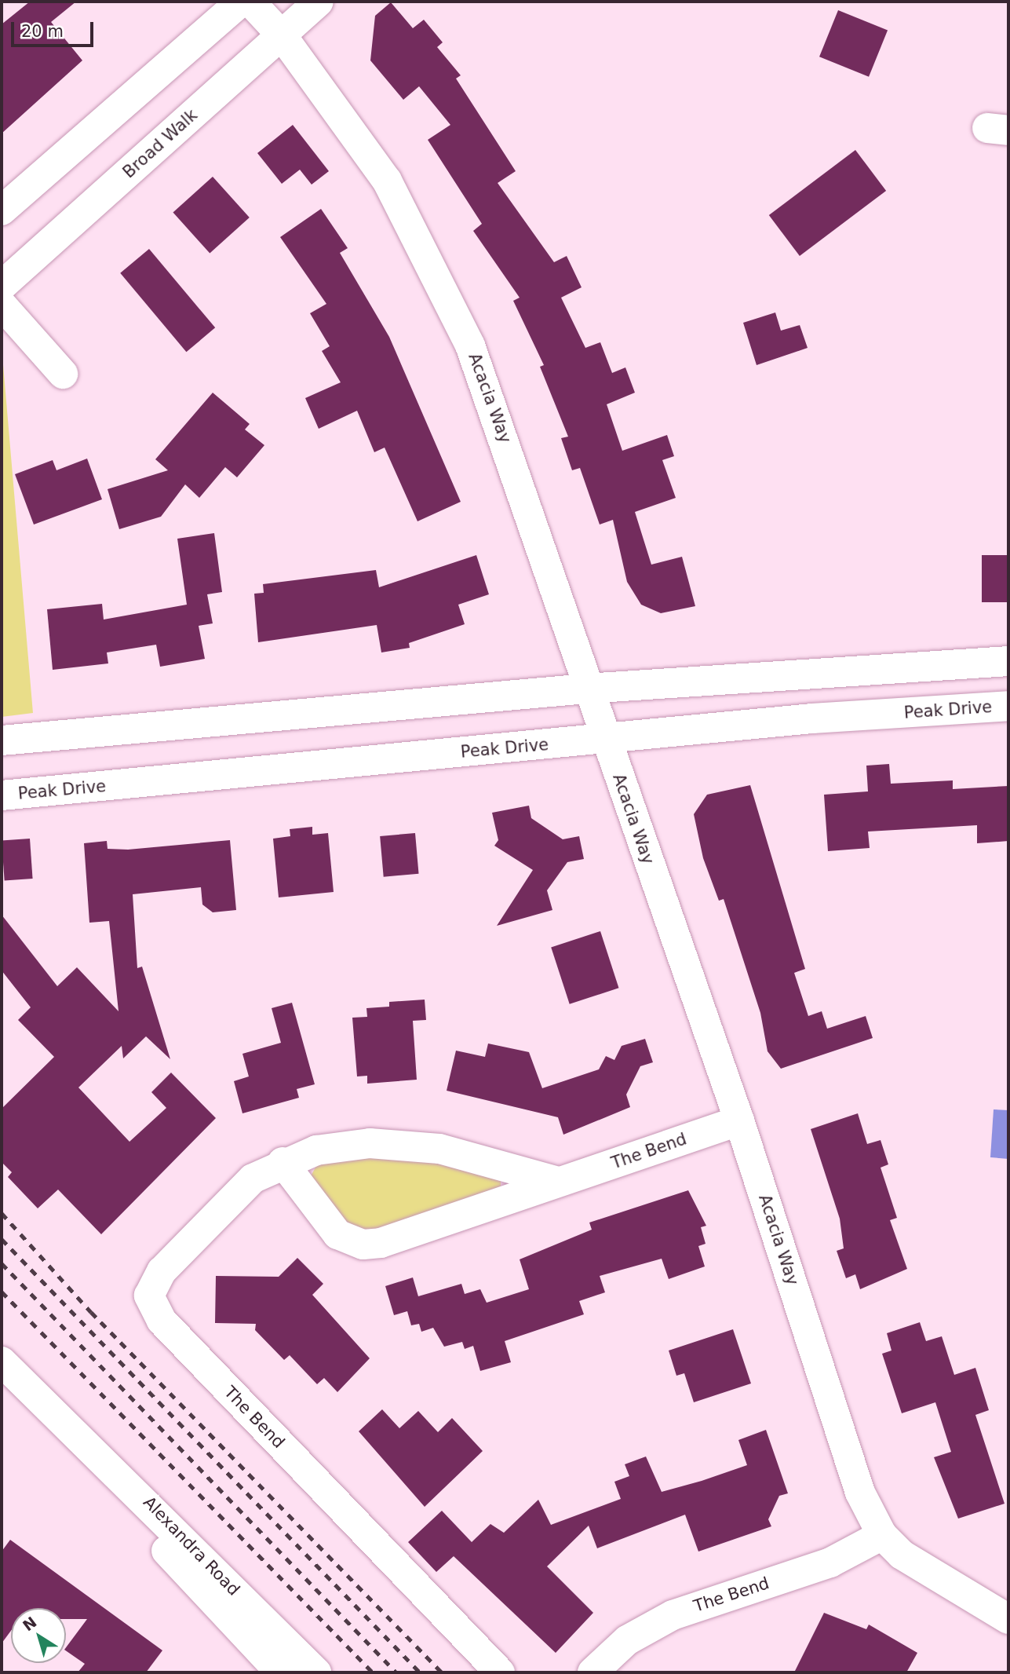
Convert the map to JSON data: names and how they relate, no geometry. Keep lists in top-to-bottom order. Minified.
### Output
{"streets":{"street":["Broad Walk","Acacia Way","Peak Drive","The Bend","Alexandra Road"]},"crossings":[["Broad Walk","Acacia Way"],["Acacia Way","Peak Drive"],["Acacia Way","The Bend"]],"scale_bar":"20 m","north":"top left"}
